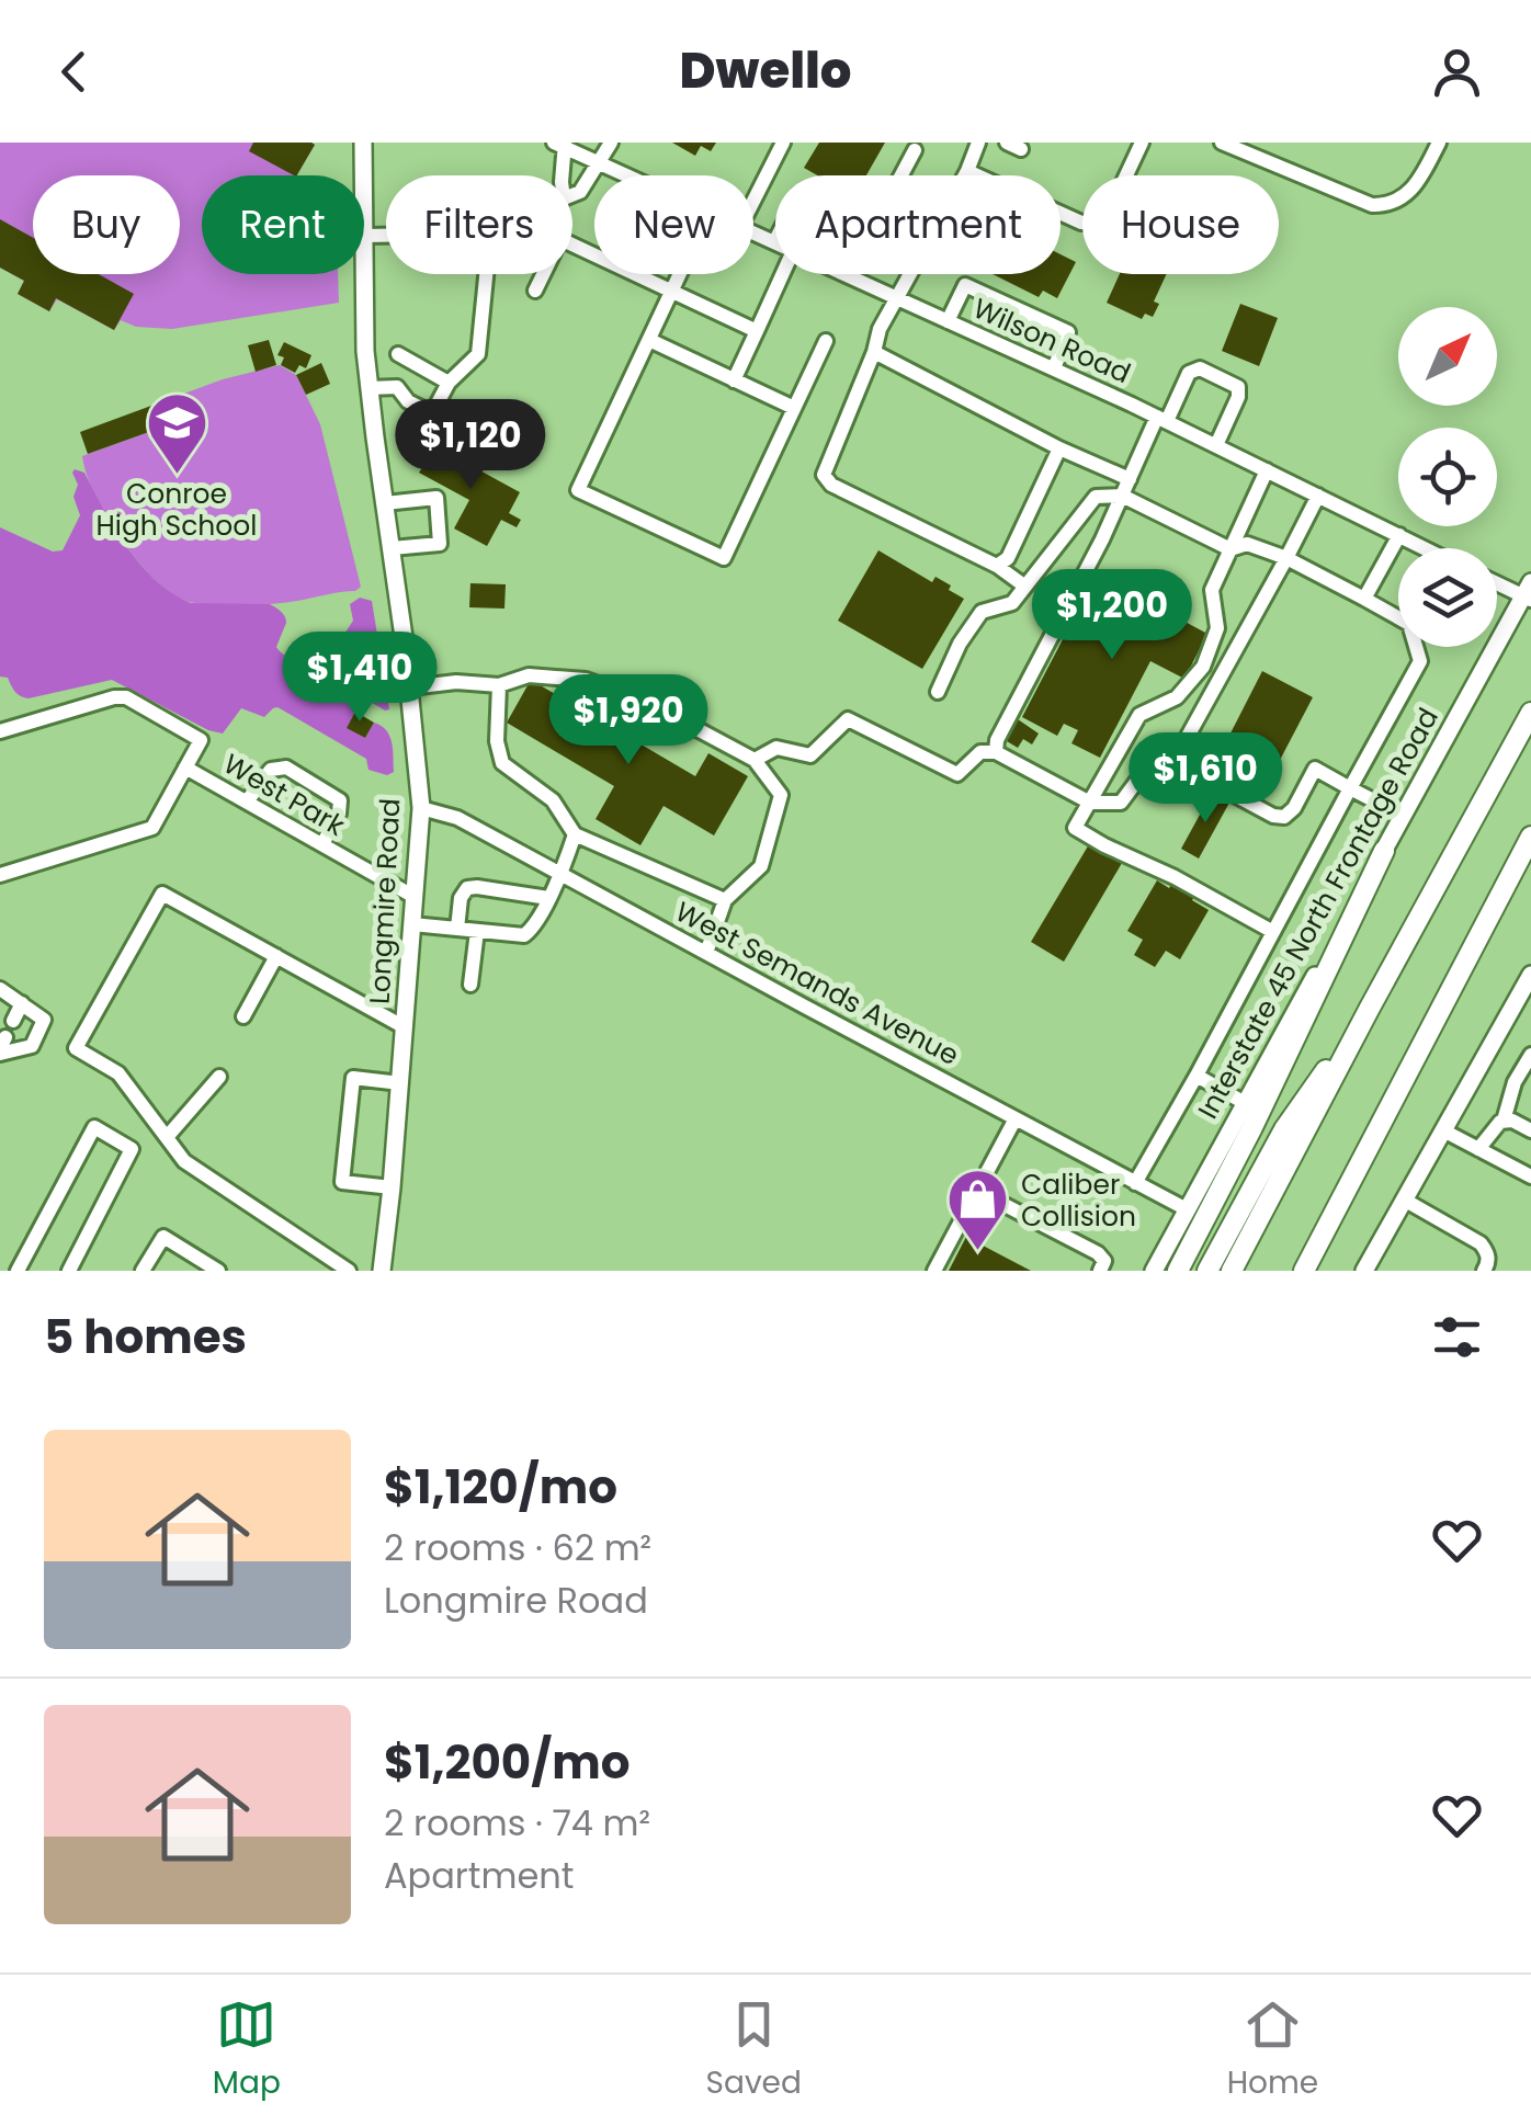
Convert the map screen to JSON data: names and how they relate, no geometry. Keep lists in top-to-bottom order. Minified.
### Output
{"streets":{"main road":["Longmire Road","Interstate 45 North Frontage Road"],"street":["Wilson Road","West Park","West Semands Avenue"]},"crossings":[["West Park","Longmire Road"],["Longmire Road","West Semands Avenue"],["Interstate 45 North Frontage Road","West Semands Avenue"]],"places":{"school or university":["Conroe High School"],"shop":["Caliber Collision"]},"north":"top right","page":{"header":"Dwello","chip":["Buy","Rent","Filters","New","Apartment","House"],"price":["$1,120","$1,200","$1,410","$1,920","$1,610"],"heading":"5 homes","list":[{"name":"$1,120/mo","note":"2 rooms · 62 m² · Longmire Road"},{"name":"$1,200/mo","note":"2 rooms · 74 m² · Apartment"}],"tabs":["Map","Saved","Home"]}}
